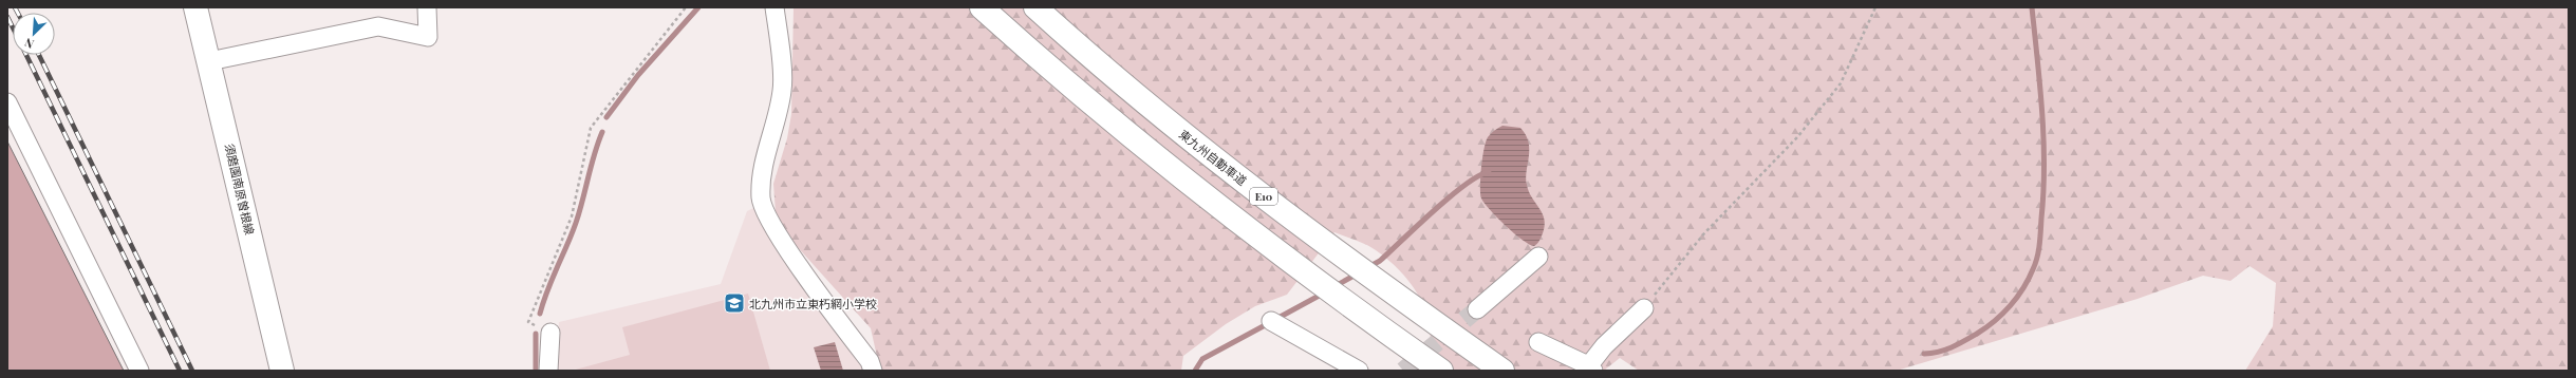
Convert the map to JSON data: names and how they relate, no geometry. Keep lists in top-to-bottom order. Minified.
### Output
{"streets":{"main road":["東九州自動車道","須磨園南原曽根線","E10"]},"places":{"school or university":["北九州市立東朽網小学校"]},"north":"bottom left"}
